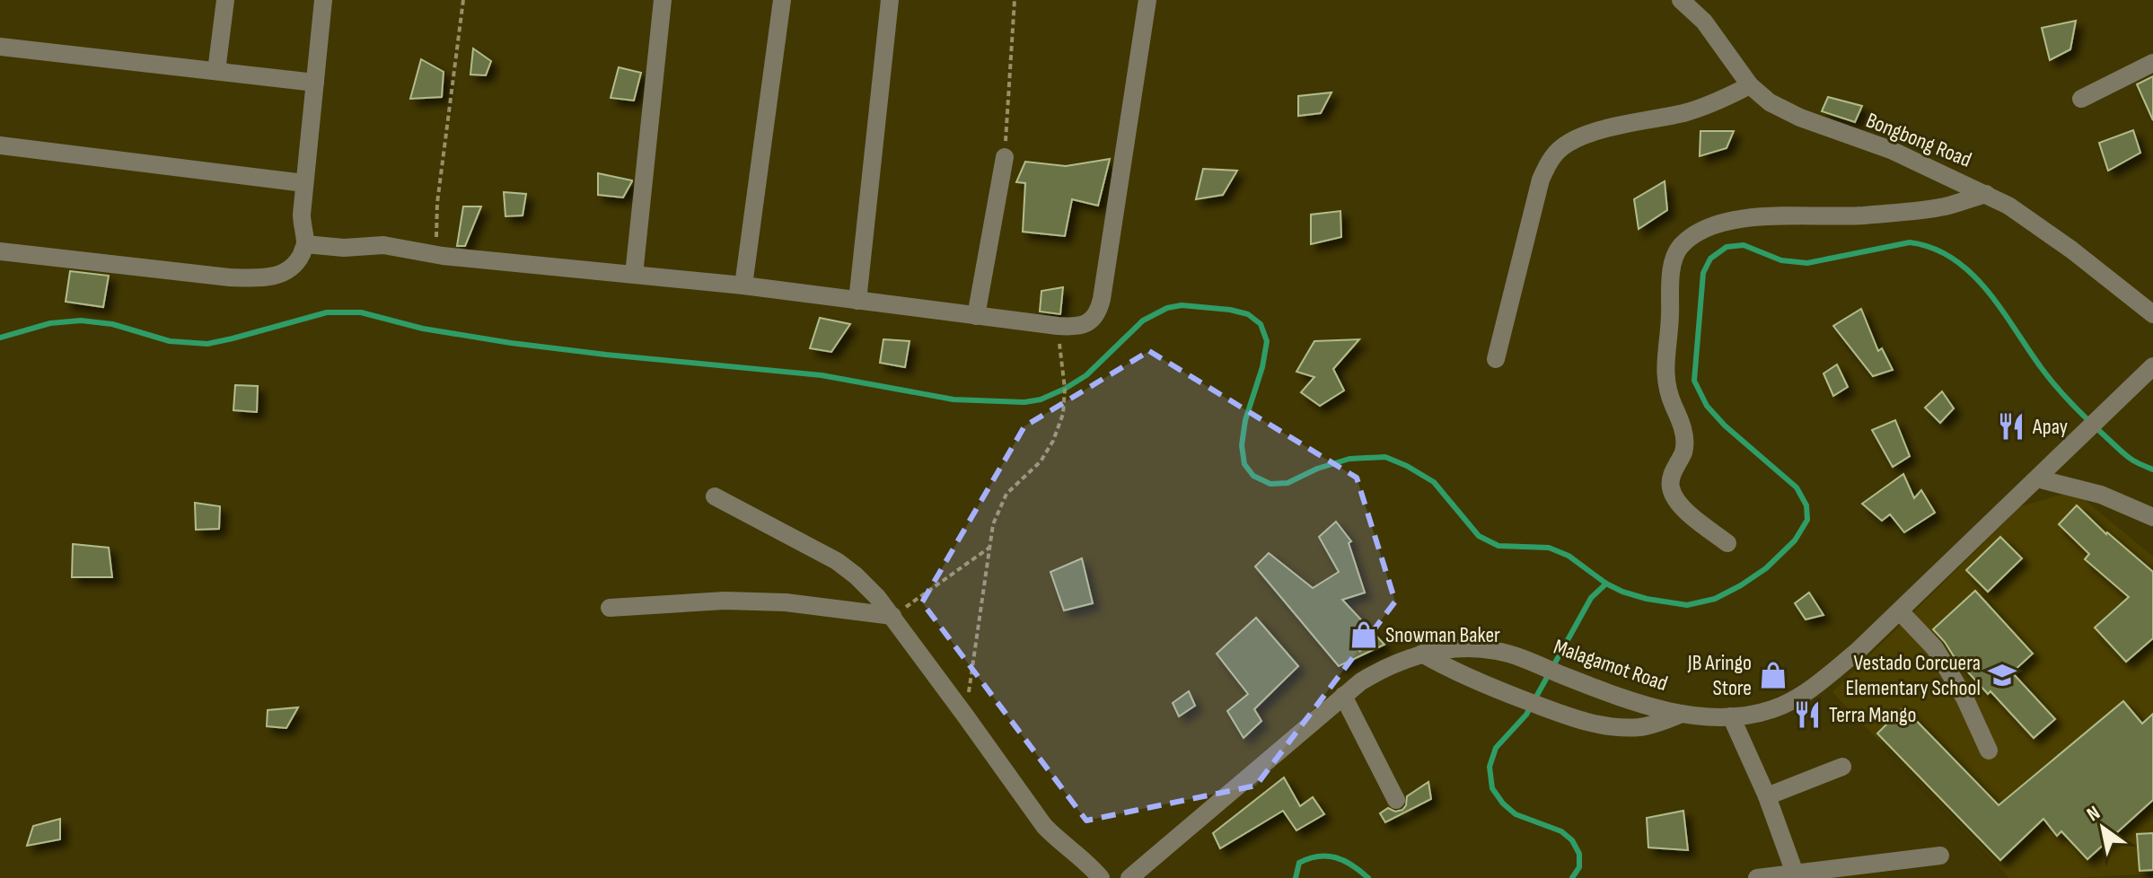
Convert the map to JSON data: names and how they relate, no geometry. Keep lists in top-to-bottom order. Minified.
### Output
{"streets":{"street":["Bongbong Road","Malagamot Road"]},"places":{"restaurant":["Apay","Terra Mango"],"shop":["Snowman Baker","JB Aringo Store"],"school or university":["Vestado Corcuera Elementary School"]},"north":"top left"}
